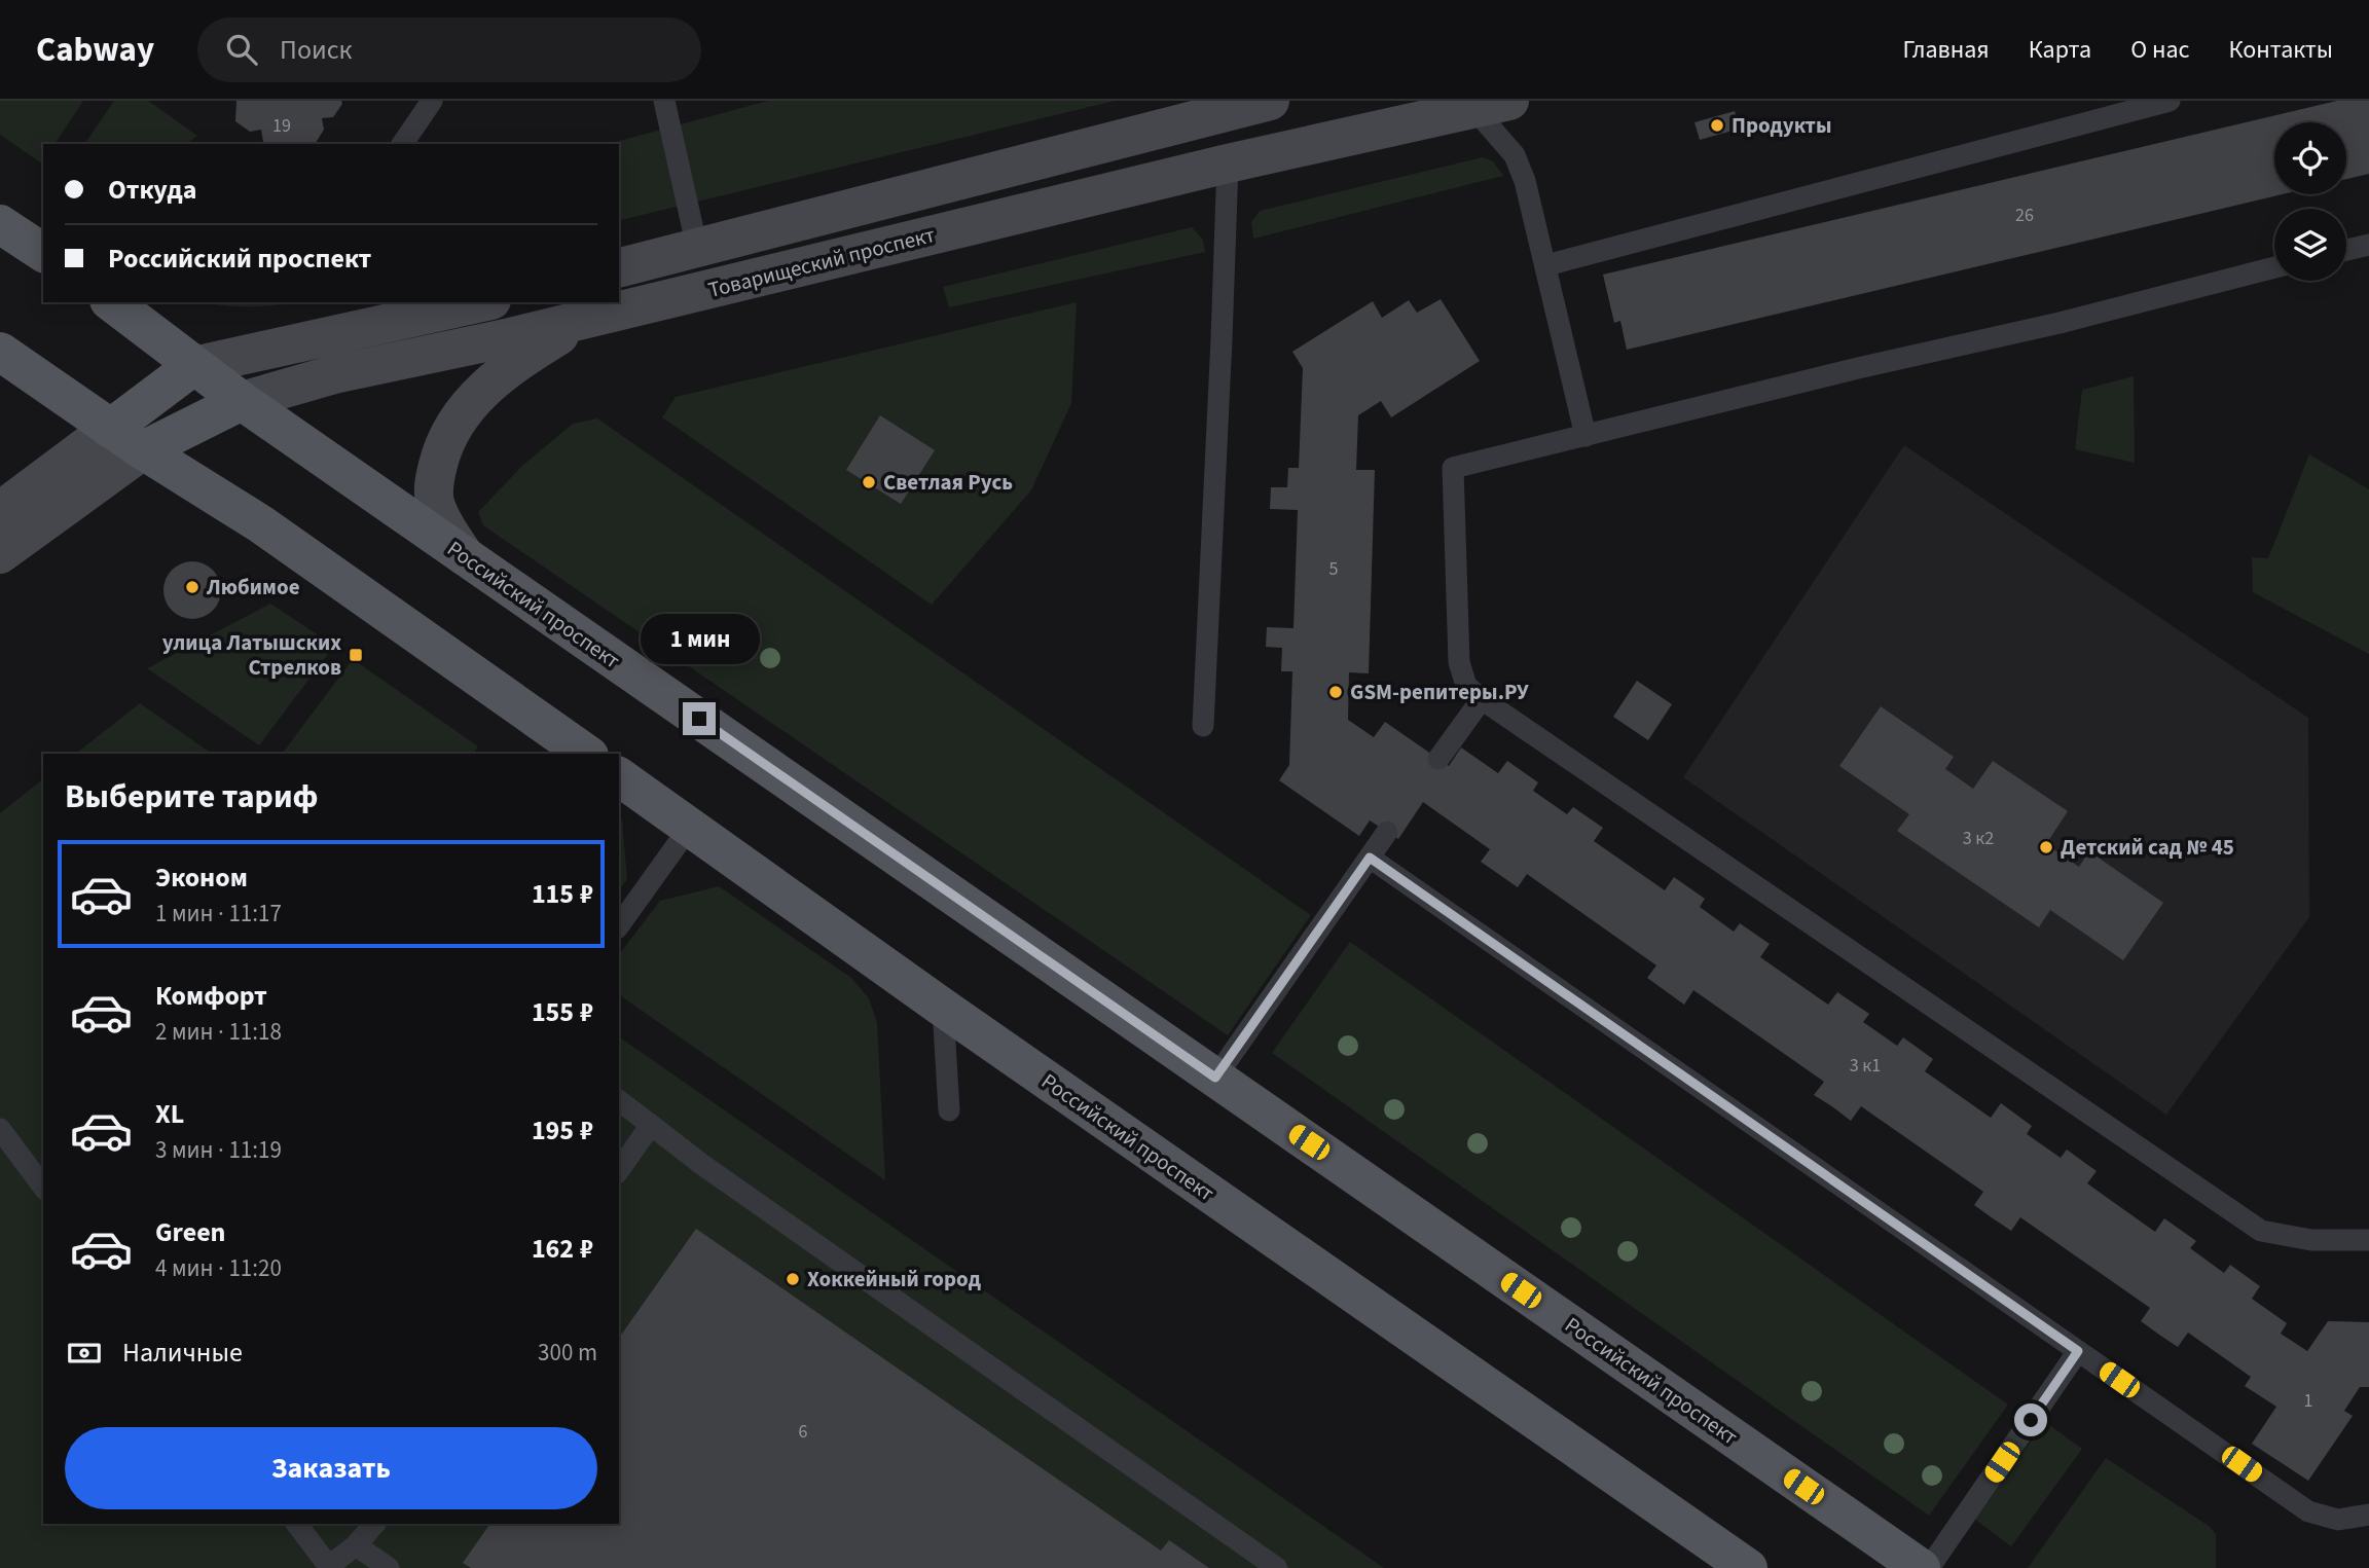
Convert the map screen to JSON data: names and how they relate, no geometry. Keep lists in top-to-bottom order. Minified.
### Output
{"streets":{"main road":["Товарищеский проспект","Российский проспект"]},"crossings":[["Товарищеский проспект","Российский проспект"]],"places":{"other":["Продукты","Светлая Русь","Любимое","GSM-репитеры.РУ","Детский сад № 45","Хоккейный город"],"transit":["улица Латышских Стрелков"]},"house_numbers":["19","26","5","3 к2","3 к1","1","6"],"page":{"header":"Cabway","search":"Поиск","nav":["Главная","Карта","О нас","Контакты"],"banner":["Откуда","Российский проспект"],"bubble":"1 мин","heading":"Выберите тариф","list":[{"name":"Эконом","note":"1 мин · 11:17","value":"115 ₽"},{"name":"Комфорт","note":"2 мин · 11:18","value":"155 ₽"},{"name":"XL","note":"3 мин · 11:19","value":"195 ₽"},{"name":"Green","note":"4 мин · 11:20","value":"162 ₽"}],"pay":["Наличные","300 m"],"buttons":"Заказать"}}
